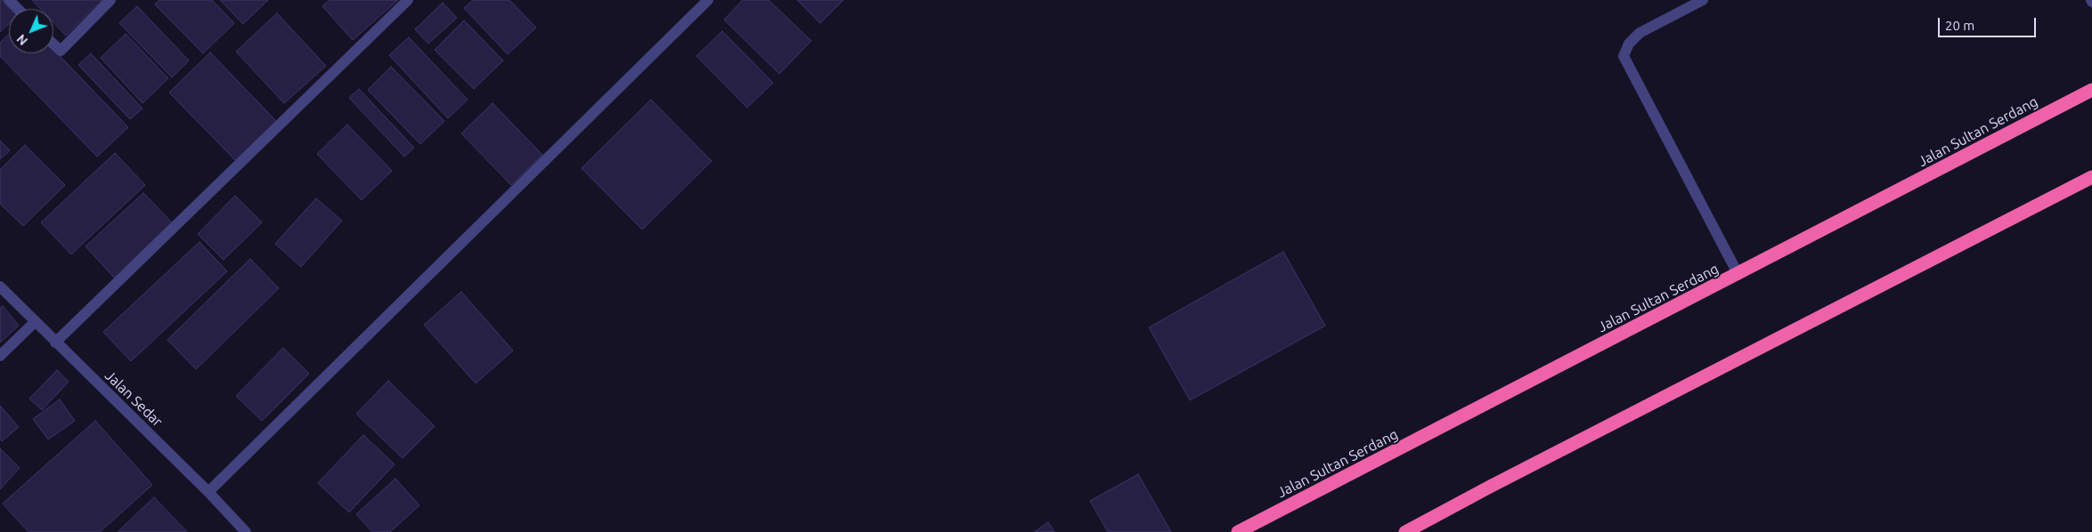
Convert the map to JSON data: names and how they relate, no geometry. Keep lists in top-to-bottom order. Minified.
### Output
{"streets":{"highway":["Jalan Sultan Serdang"],"street":["Jalan Sedar"]},"scale_bar":"20 m","north":"bottom left"}
